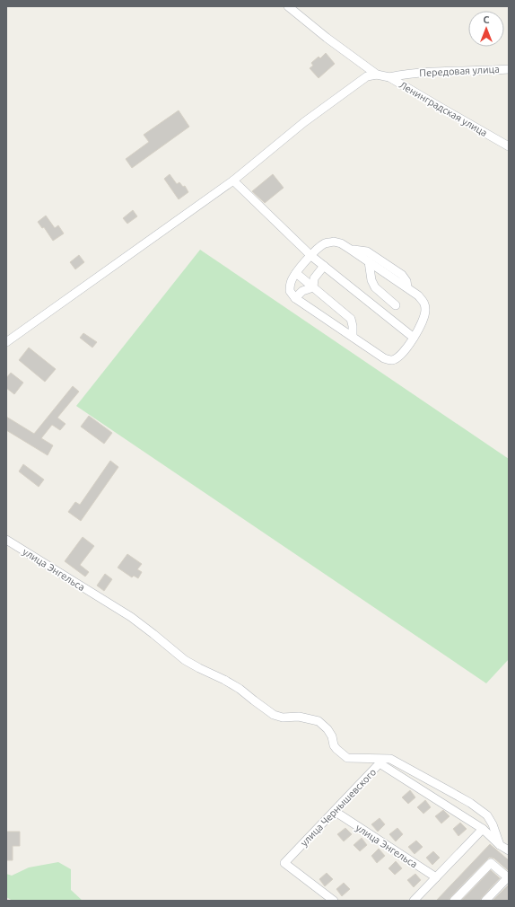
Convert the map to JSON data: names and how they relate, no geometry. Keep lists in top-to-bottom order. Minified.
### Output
{"streets":{"street":["Передовая улица","Ленинградская улица","улица Энгельса","улица Чернышевского"]},"crossings":[["Передовая улица","Ленинградская улица"],["улица Энгельса","улица Чернышевского"]],"north":"top"}
